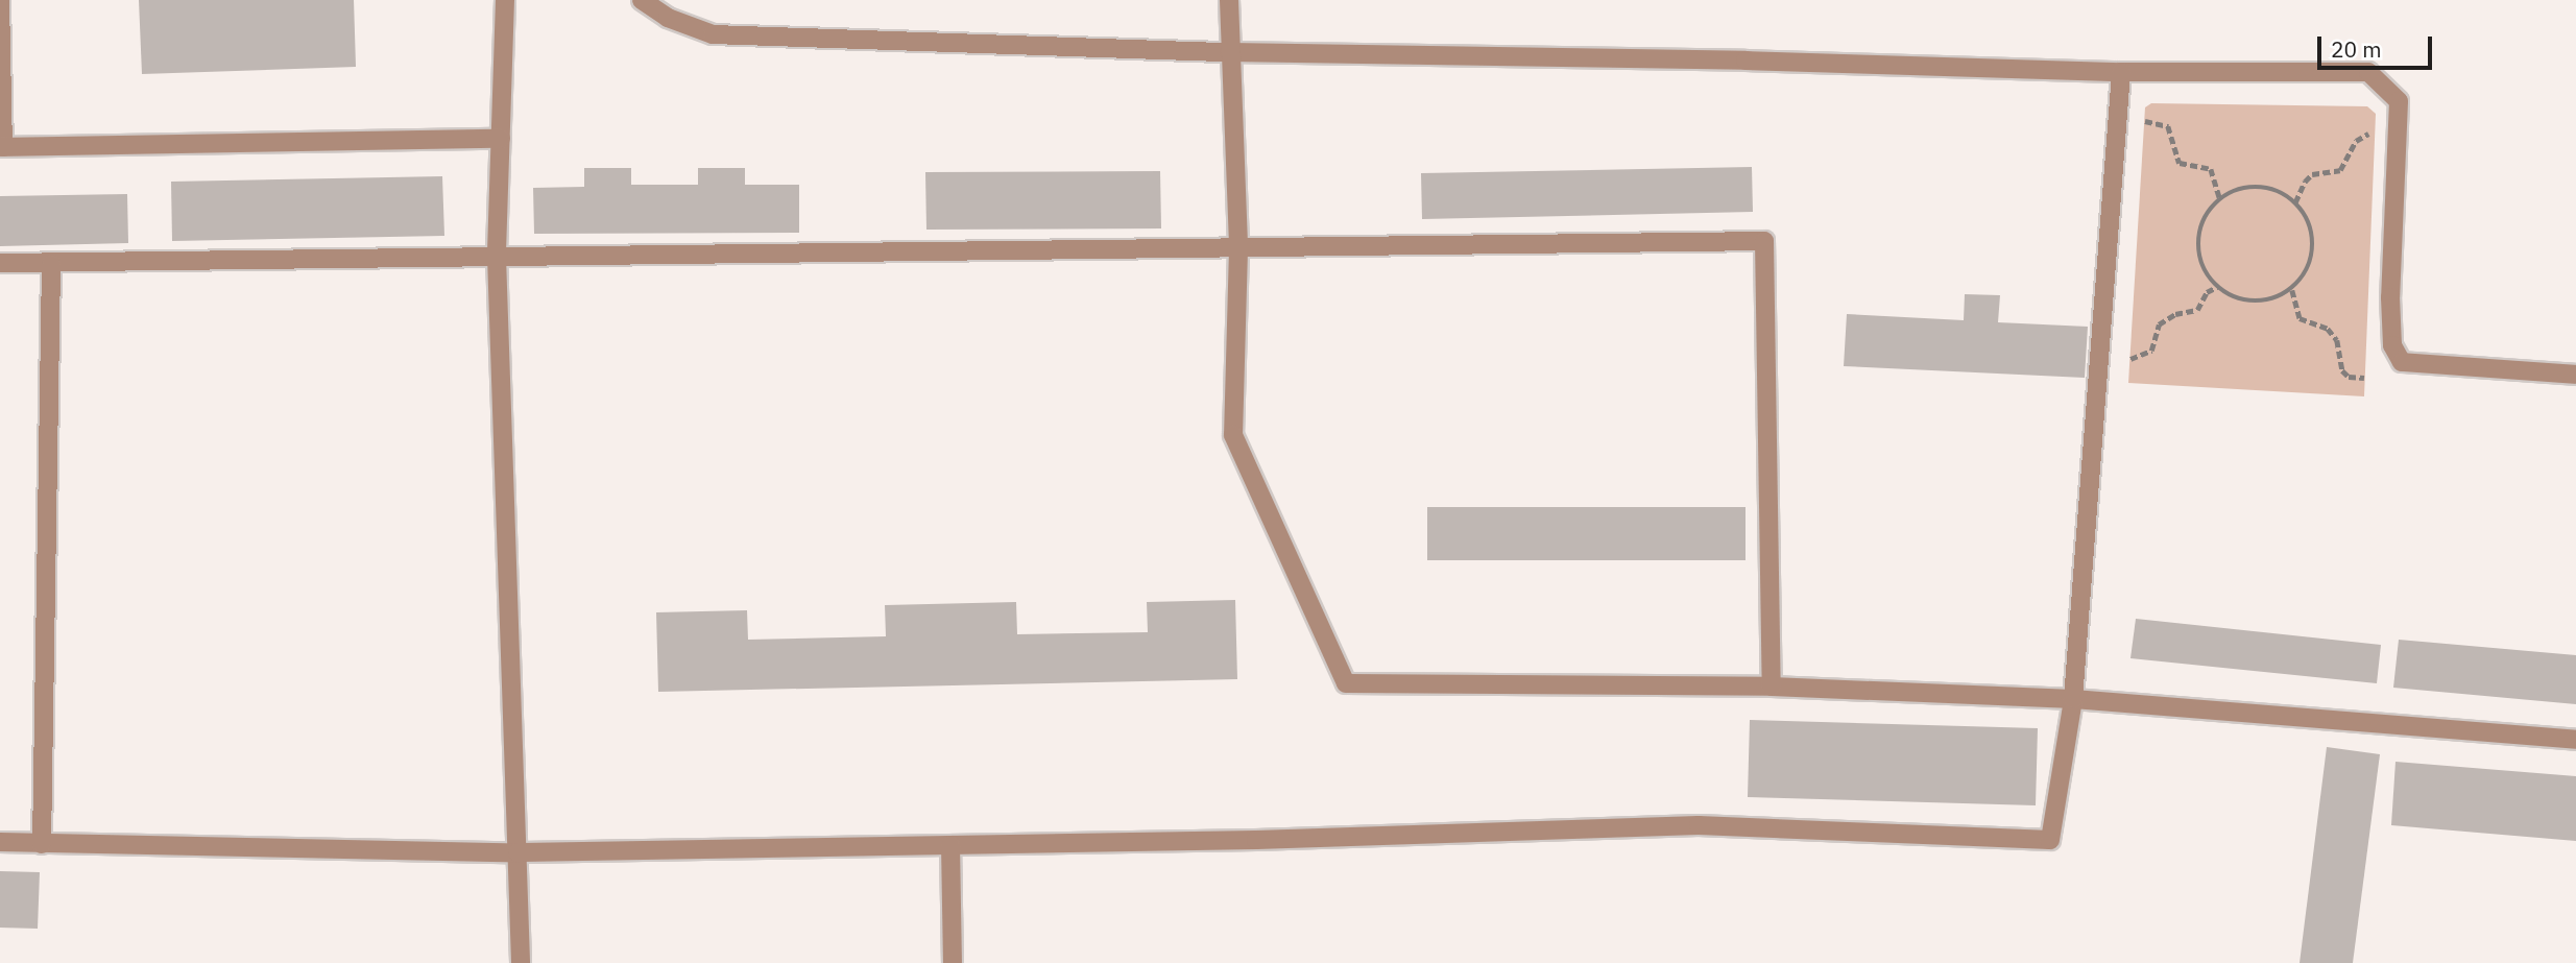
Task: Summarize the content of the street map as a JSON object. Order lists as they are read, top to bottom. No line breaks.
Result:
{"scale_bar":"20 m"}
